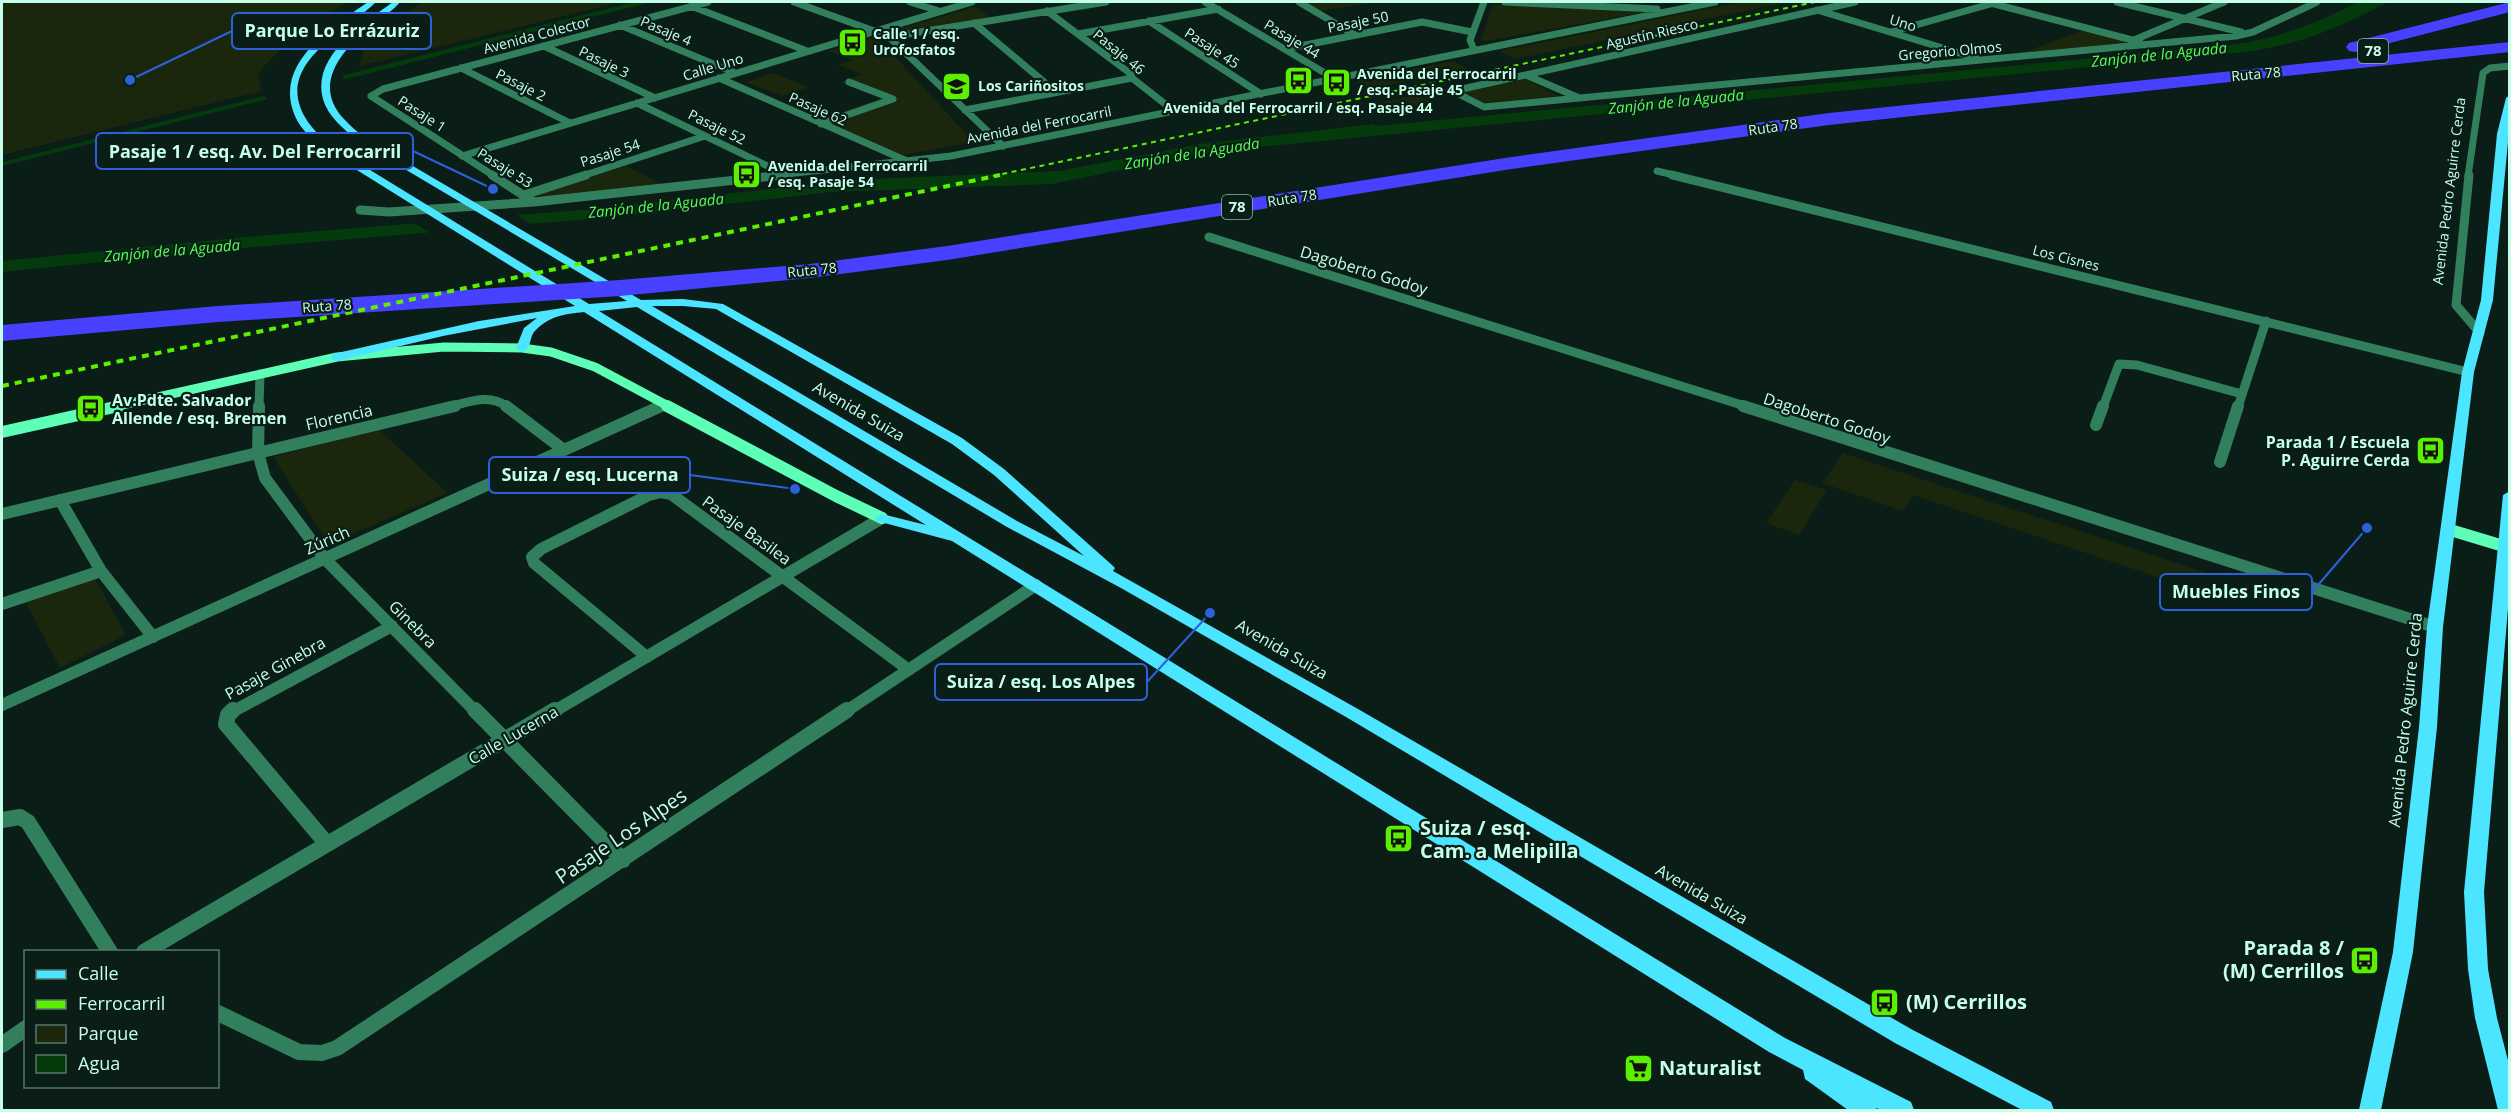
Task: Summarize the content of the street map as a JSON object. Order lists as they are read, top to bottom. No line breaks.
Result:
{"streets":{"highway":["78","Ruta 78"],"main road":["Avenida Pedro Aguirre Cerda","Avenida Suiza"],"street":["Pasaje 50","Uno","Pasaje 4","Agustín Riesco","Avenida Colector","Pasaje 44","Pasaje 45","Gregorio Olmos","Pasaje 46","Pasaje 3","Calle Uno","Pasaje 2","Pasaje 62","Pasaje 1","Avenida del Ferrocarril","Pasaje 52","Pasaje 54","Pasaje 53","Los Cisnes","Dagoberto Godoy","Florencia","Pasaje Basilea","Zúrich","Ginebra","Pasaje Ginebra","Calle Lucerna","Pasaje Los Alpes"]},"crossings":[["Pasaje 50","Pasaje 44"],["Uno","Agustín Riesco"],["Uno","Gregorio Olmos"],["Pasaje 4","Avenida Colector"],["Pasaje 4","Calle Uno"],["Agustín Riesco","Gregorio Olmos"],["Avenida Colector","Pasaje 3"],["Avenida Colector","Pasaje 2"],["Avenida Colector","Pasaje 1"],["Pasaje 44","Avenida del Ferrocarril"],["Pasaje 45","Avenida del Ferrocarril"],["Pasaje 46","Avenida del Ferrocarril"],["Pasaje 3","Calle Uno"],["Calle Uno","Pasaje 2"],["Calle Uno","Pasaje 62"],["Calle Uno","Pasaje 1"],["Calle Uno","Pasaje 52"],["Calle Uno","Pasaje 53"],["Pasaje 62","Avenida del Ferrocarril"],["Pasaje 1","Pasaje 53"],["Avenida del Ferrocarril","Pasaje 52"],["Avenida del Ferrocarril","Pasaje 53"],["Pasaje 52","Pasaje 54"],["Pasaje 54","Pasaje 53"],["Avenida Pedro Aguirre Cerda","Los Cisnes"],["Avenida Pedro Aguirre Cerda","Dagoberto Godoy"],["Florencia","Zúrich"],["Florencia","Ginebra"],["Pasaje Basilea","Calle Lucerna"],["Pasaje Basilea","Pasaje Los Alpes"],["Zúrich","Ginebra"],["Ginebra","Pasaje Ginebra"],["Ginebra","Calle Lucerna"],["Ginebra","Pasaje Los Alpes"],["Pasaje Ginebra","Calle Lucerna"]],"water":["Zanjón de la Aguada"],"places":{"bus stop":["Calle 1 / esq. Urofosfatos","Avenida del Ferrocarril / esq. Pasaje 44","Avenida del Ferrocarril / esq. Pasaje 45","Avenida del Ferrocarril / esq. Pasaje 54","Av.Pdte. Salvador Allende / esq. Bremen","Parada 1 / Escuela P. Aguirre Cerda","Suiza / esq. Cam. a Melipilla","Parada 8 / (M) Cerrillos","(M) Cerrillos"],"other":["Parque Lo Errázuriz","Pasaje 1 / esq. Av. Del Ferrocarril","Suiza / esq. Lucerna","Muebles Finos","Suiza / esq. Los Alpes"],"school or university":["Los Cariñositos"],"supermarket":["Naturalist"]},"legend":["Calle","Ferrocarril","Parque","Agua"]}
